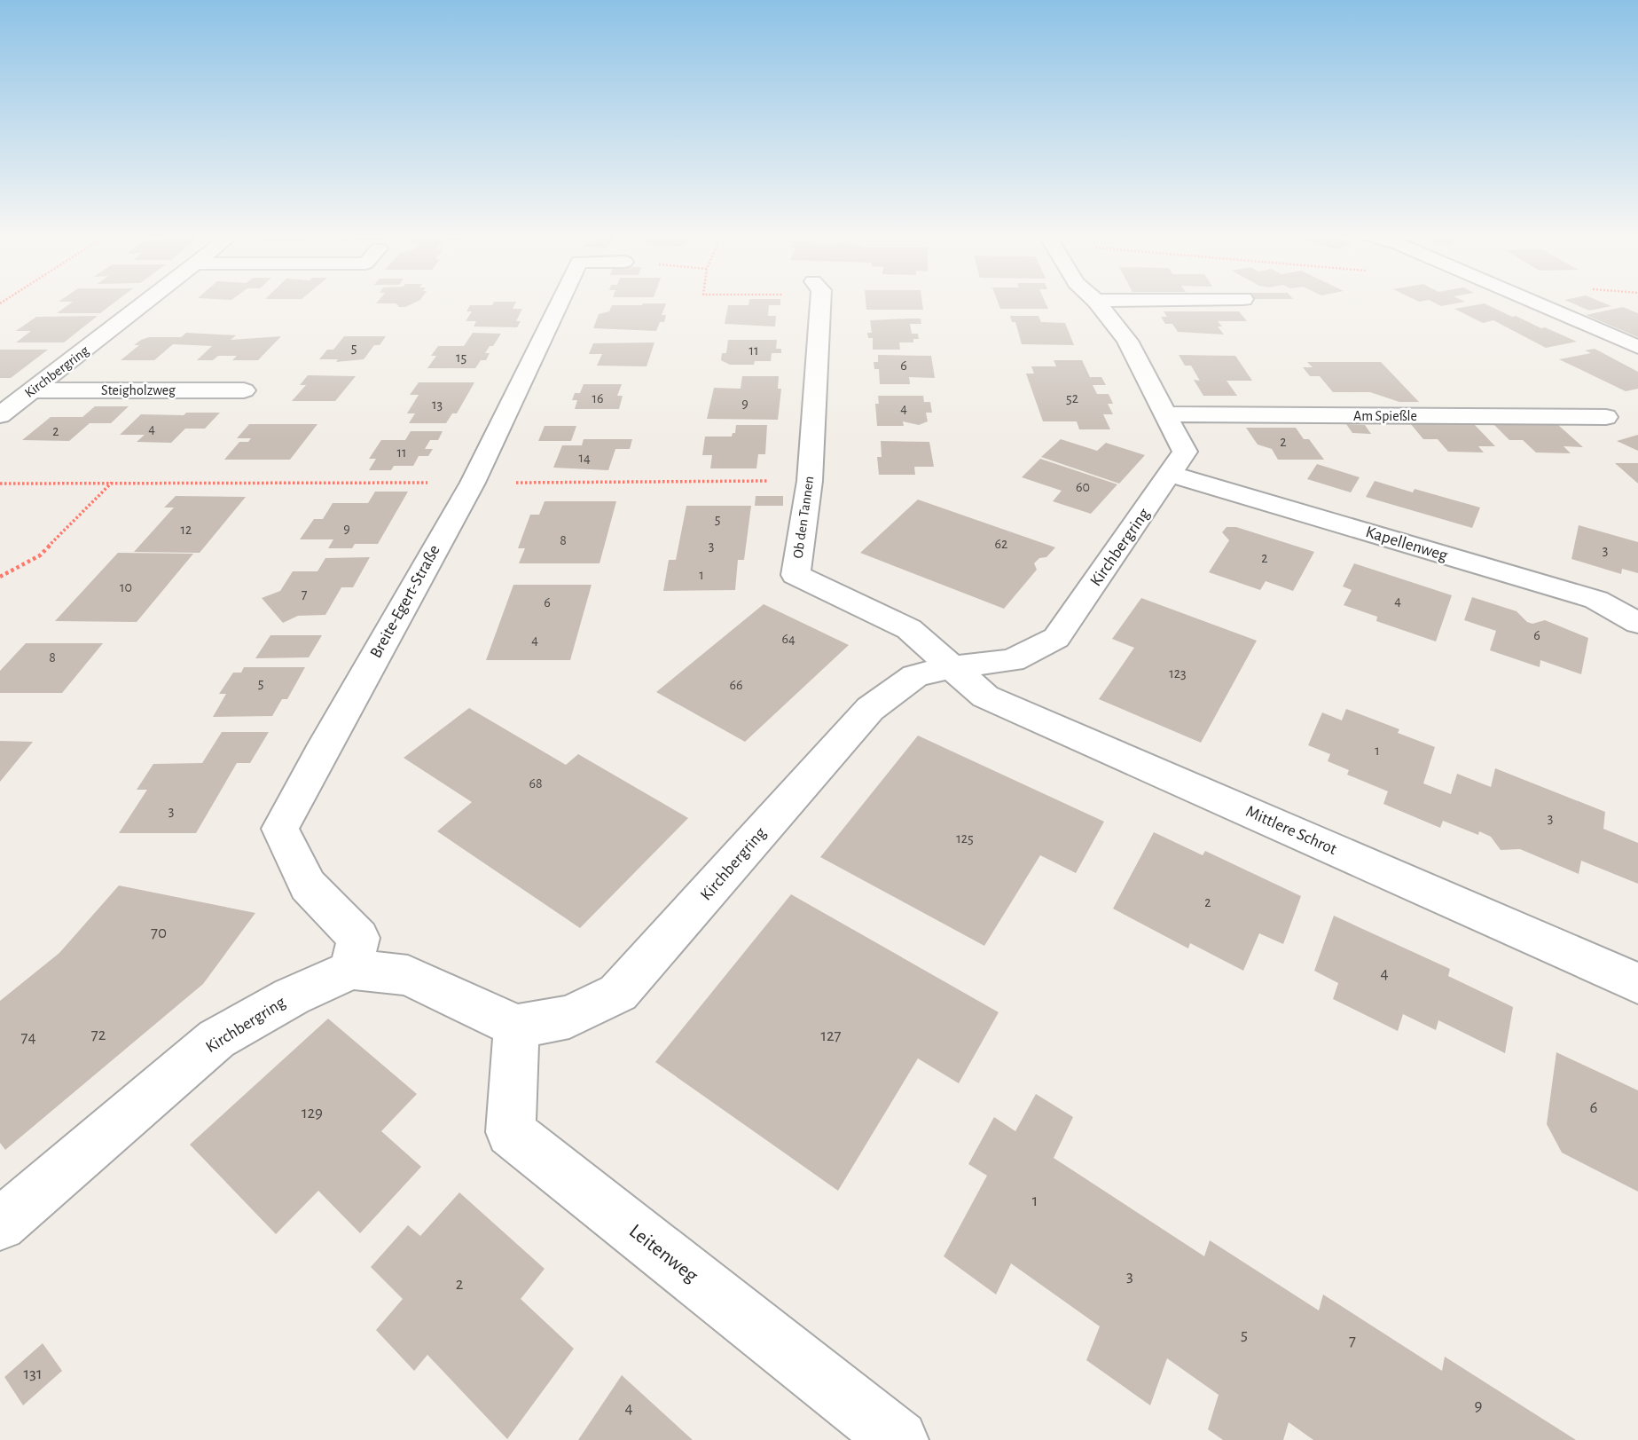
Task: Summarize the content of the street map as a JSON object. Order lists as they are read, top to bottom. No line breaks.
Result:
{"streets":{"street":["Kirchbergring","Steigholzweg","Am Spießle","Ob den Tannen","Kapellenweg","Breite-Egert-Straße","Mittlere Schrot","Leitenweg"]},"crossings":[["Kirchbergring","Steigholzweg"],["Kirchbergring","Am Spießle"],["Kirchbergring","Ob den Tannen"],["Kirchbergring","Kapellenweg"],["Kirchbergring","Breite-Egert-Straße"],["Kirchbergring","Mittlere Schrot"],["Kirchbergring","Leitenweg"],["Ob den Tannen","Mittlere Schrot"]],"house_numbers":["5","11","15","6","16","52","9","13","4","4","2","2","11","14","60","5","9","12","8","62","3","3","2","1","10","7","4","6","6","64","4","8","123","5","66","1","68","3","3","125","2","70","4","72","127","74","6","129","1","3","2","5","7","131","9","4"]}
